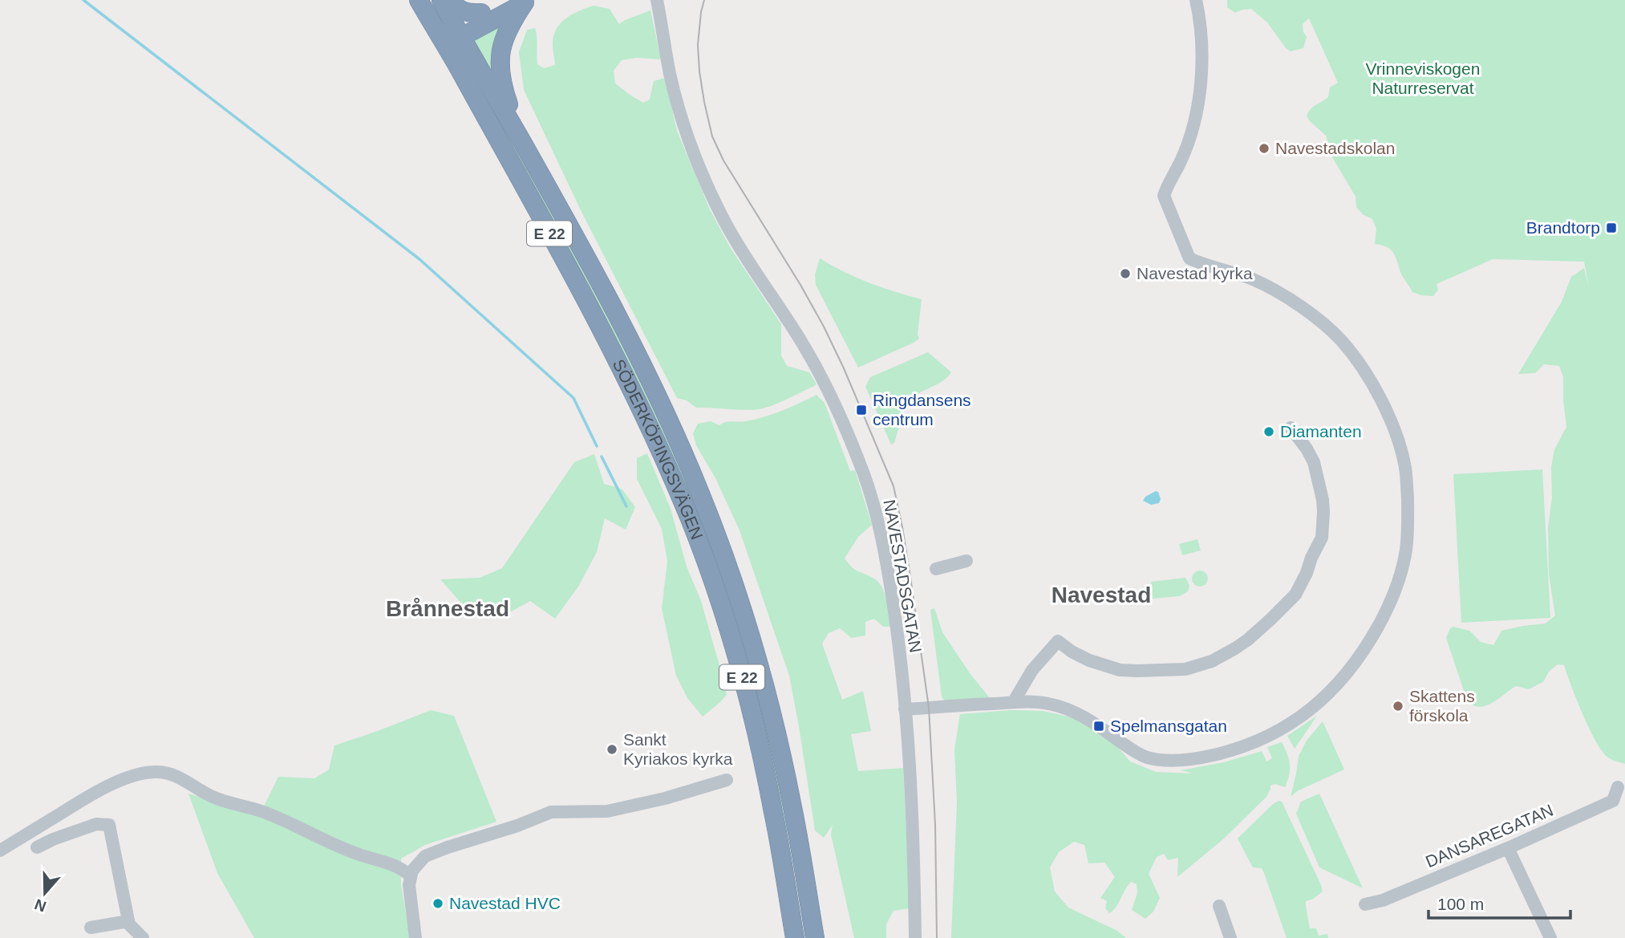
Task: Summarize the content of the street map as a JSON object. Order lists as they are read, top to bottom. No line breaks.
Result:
{"streets":{"highway":["E 22","SÖDERKÖPINGSVÄGEN"],"street":["NAVESTADSGATAN","DANSAREGATAN"]},"districts":["Navestad","Brånnestad"],"parks":["Vrinneviskogen Naturreservat"],"places":{"other":["Navestadskolan","Navestad kyrka","Diamanten","Skattens förskola","Sankt Kyriakos kyrka","Navestad HVC"],"transit":["Brandtorp","Ringdansens centrum","Spelmansgatan"]},"scale_bar":"100 m","north":"bottom"}
